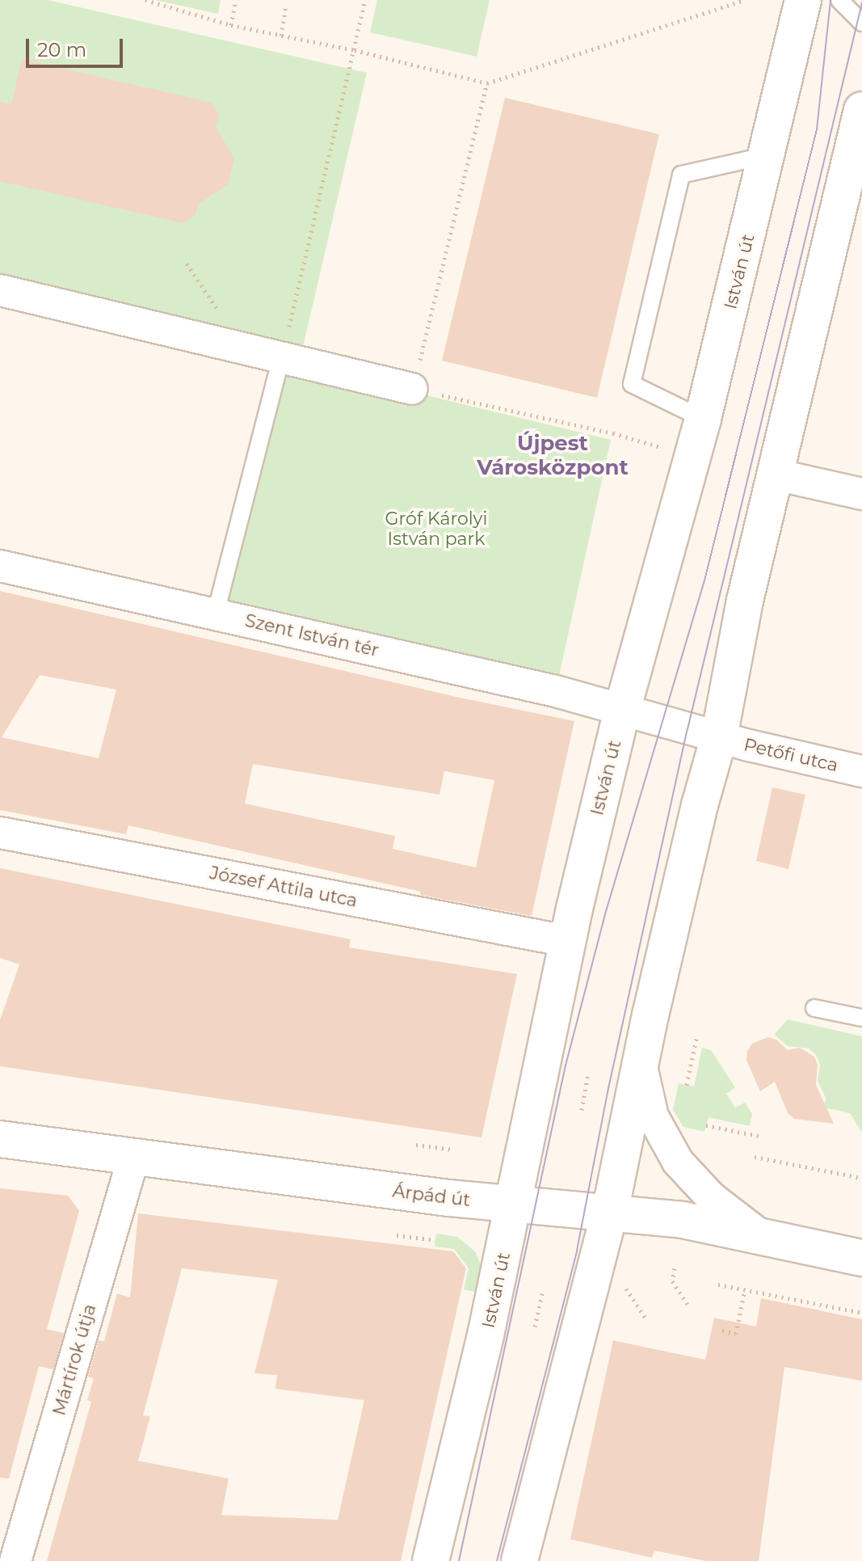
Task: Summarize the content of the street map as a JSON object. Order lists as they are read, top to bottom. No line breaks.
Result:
{"streets":{"street":["István út","Szent István tér","Petőfi utca","József Attila utca","Árpád út","Mártírok útja"]},"crossings":[["István út","Szent István tér"],["István út","József Attila utca"],["István út","Árpád út"],["Szent István tér","Petőfi utca"],["Árpád út","Mártírok útja"]],"districts":["Újpest Városközpont"],"parks":["Gróf Károlyi István park"],"scale_bar":"20 m"}
